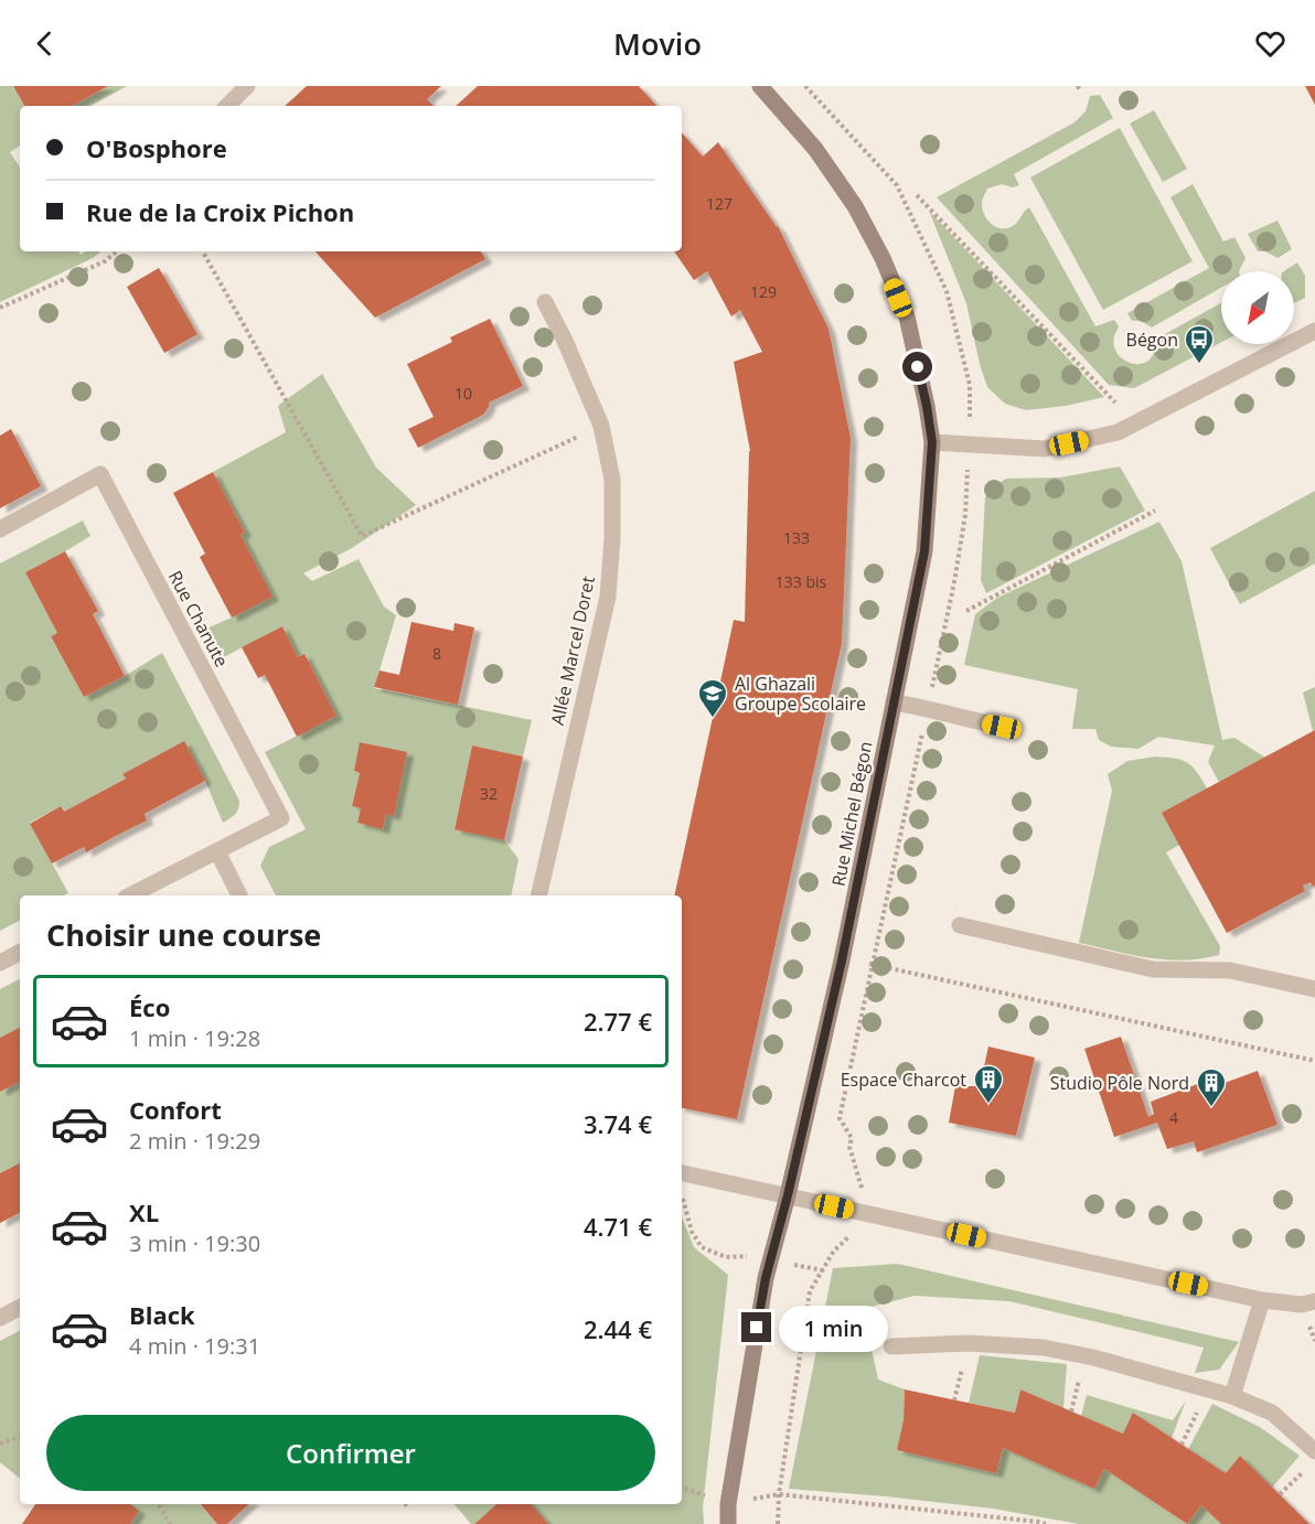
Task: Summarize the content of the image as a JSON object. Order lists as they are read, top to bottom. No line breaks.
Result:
{"streets":{"street":["Rue Chanute","Allée Marcel Doret","Rue Michel Bégon"]},"places":{"bus stop":["Bégon"],"school or university":["Al Ghazali Groupe Scolaire"],"building":["Espace Charcot","Studio Pôle Nord"]},"house_numbers":["127","129","10","133","133 bis","8","32","4"],"north":"bottom left","page":{"header":"Movio","banner":["O'Bosphore","Rue de la Croix Pichon"],"heading":"Choisir une course","list":[{"name":"Éco","note":"1 min · 19:28","value":"2.77 €"},{"name":"Confort","note":"2 min · 19:29","value":"3.74 €"},{"name":"XL","note":"3 min · 19:30","value":"4.71 €"},{"name":"Black","note":"4 min · 19:31","value":"2.44 €"}],"bubble":"1 min","buttons":"Confirmer"}}
